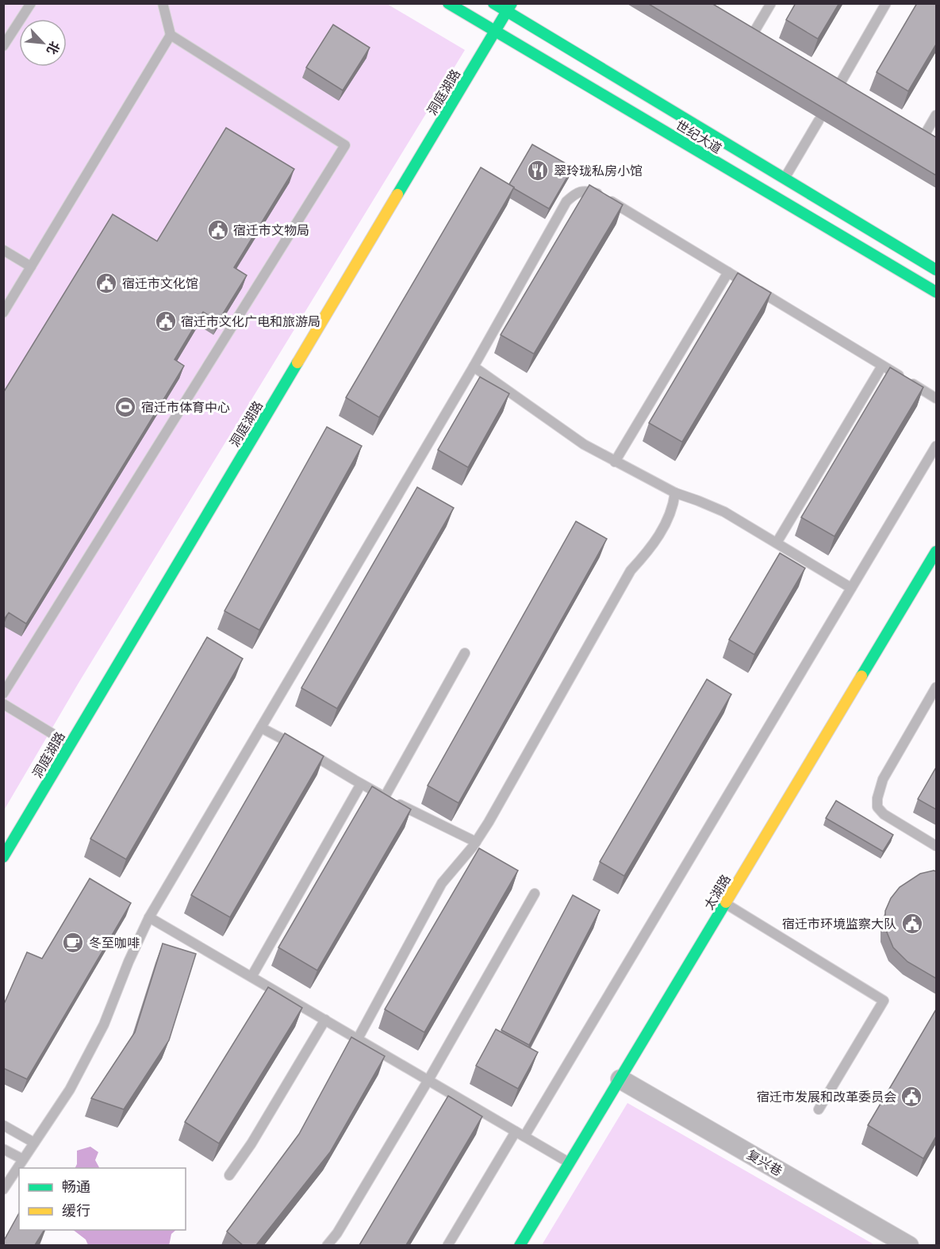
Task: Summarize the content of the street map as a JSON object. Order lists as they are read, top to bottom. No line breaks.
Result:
{"streets":{"street":["洞庭湖路","世纪大道","太湖路","复兴巷"]},"crossings":[["洞庭湖路","世纪大道"],["太湖路","复兴巷"]],"places":{"restaurant":["翠玲珑私房小馆"],"public building":["宿迁市文物局","宿迁市文化馆","宿迁市文化广电和旅游局","宿迁市环境监察大队","宿迁市发展和改革委员会"],"sports":["宿迁市体育中心"],"cafe":["冬至咖啡"]},"legend":["畅通","缓行"],"north":"bottom right"}
